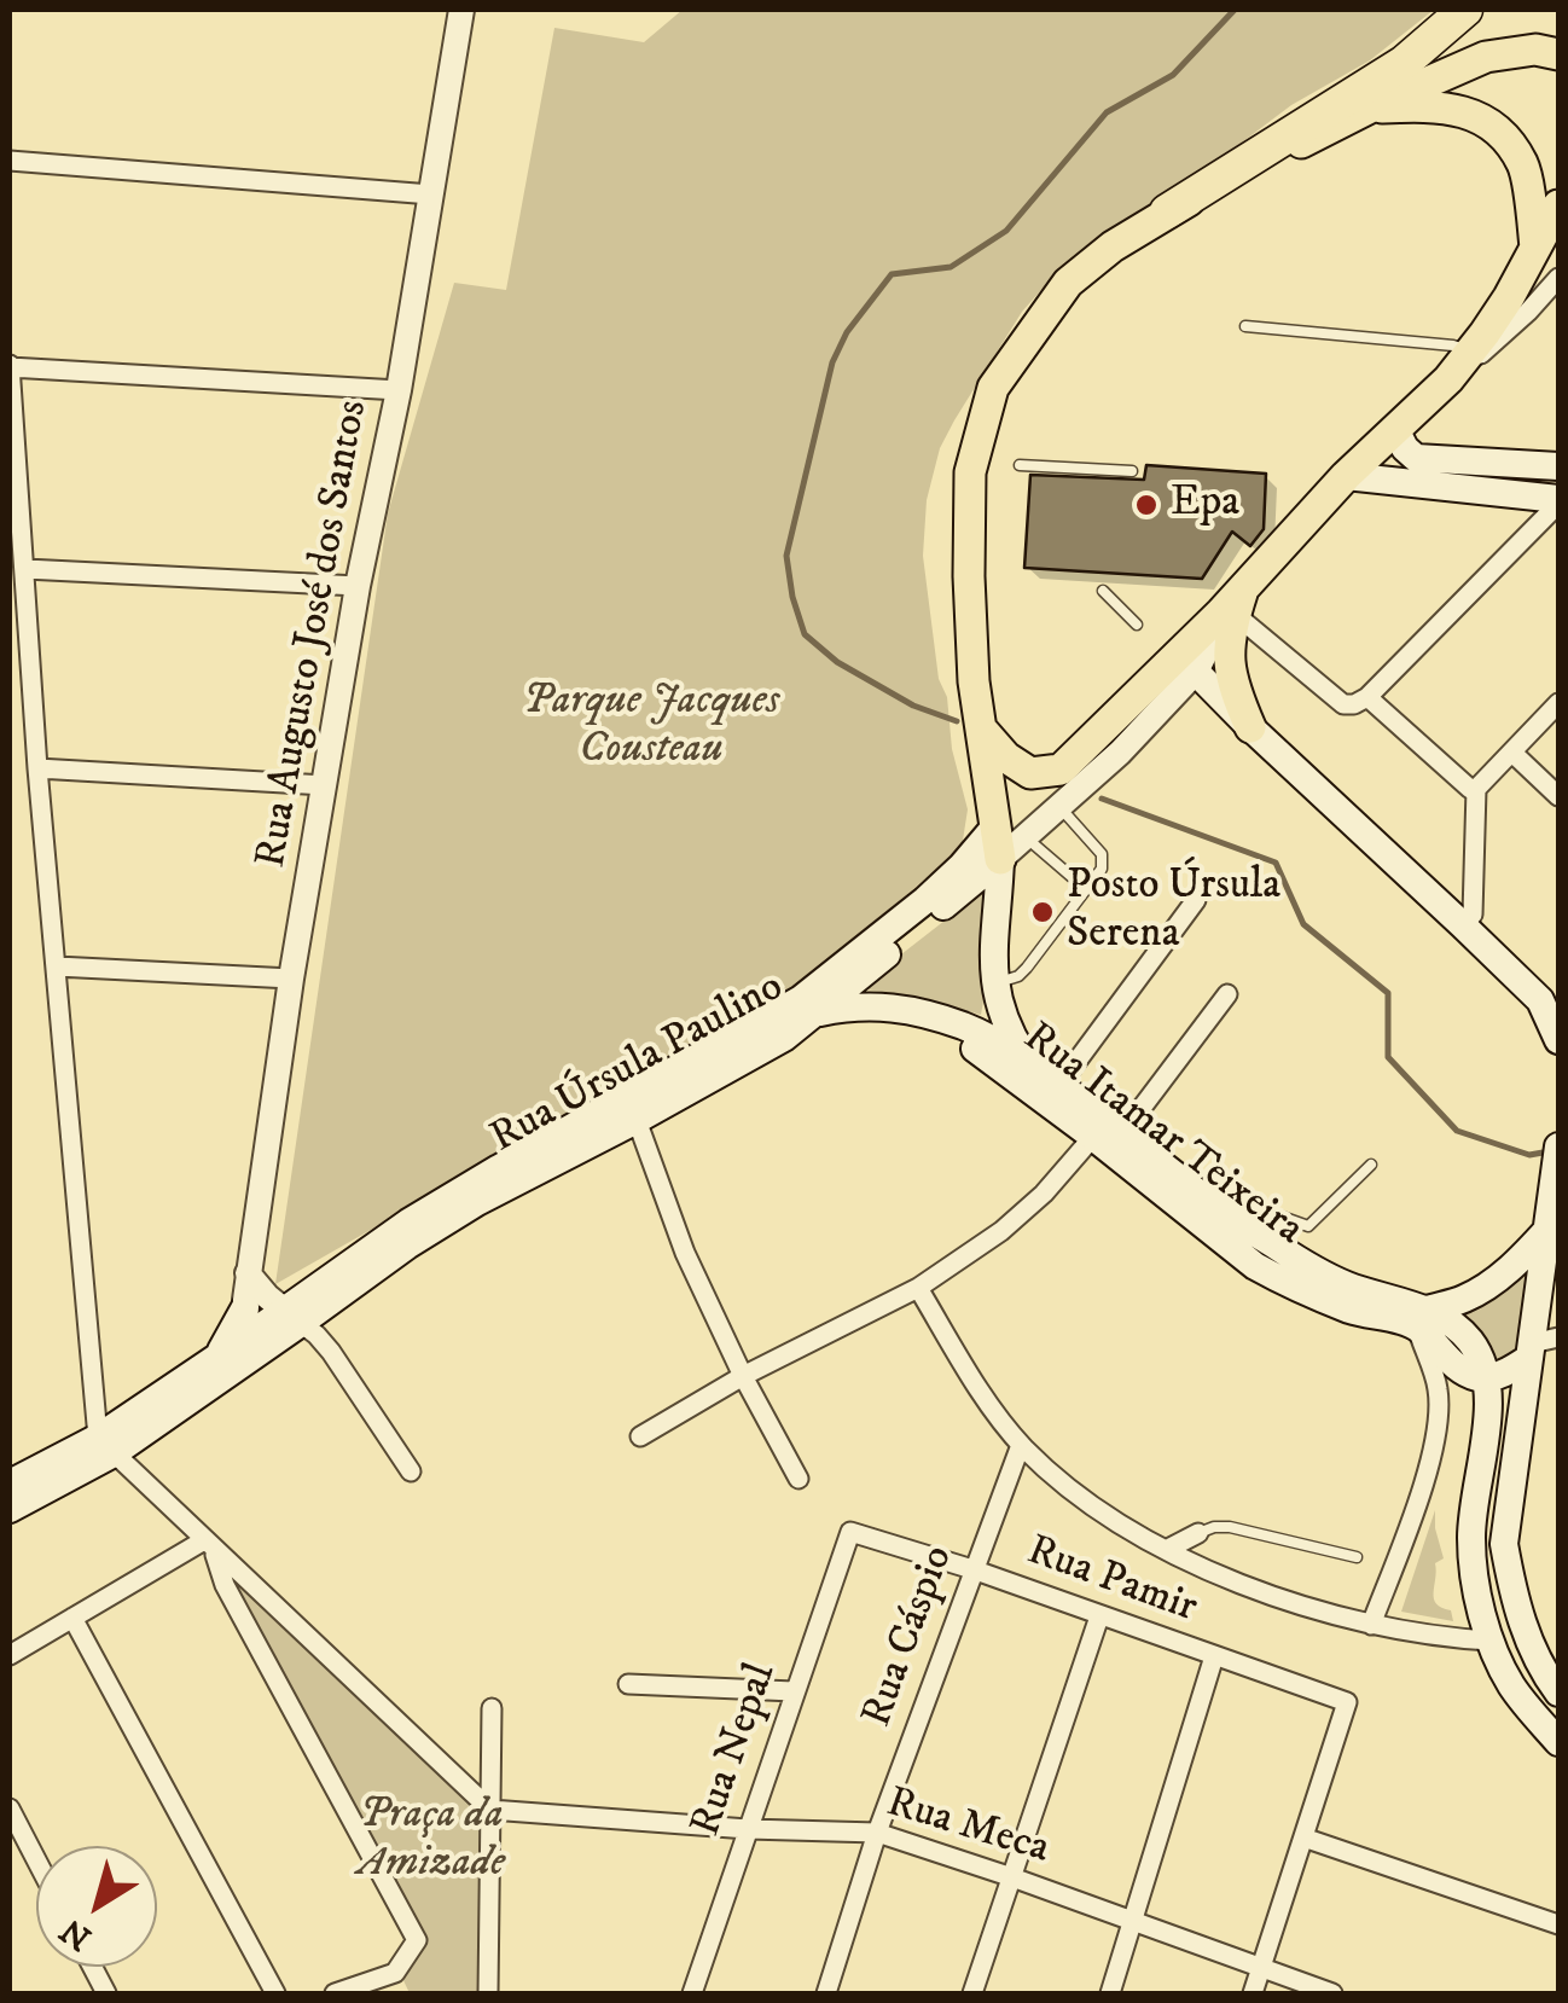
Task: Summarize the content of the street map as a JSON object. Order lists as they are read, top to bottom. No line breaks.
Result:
{"streets":{"main road":["Rua Úrsula Paulino","Rua Itamar Teixeira"],"street":["Rua Augusto José dos Santos","Rua Pamir","Rua Cáspio","Rua Nepal","Rua Meca"]},"crossings":[["Rua Augusto José dos Santos","Rua Úrsula Paulino"],["Rua Úrsula Paulino","Rua Itamar Teixeira"],["Rua Pamir","Rua Cáspio"],["Rua Pamir","Rua Nepal"],["Rua Cáspio","Rua Meca"],["Rua Nepal","Rua Meca"]],"parks":["Parque Jacques Cousteau","Praça da Amizade"],"places":["Epa","Posto Úrsula Serena"],"north":"bottom left"}
